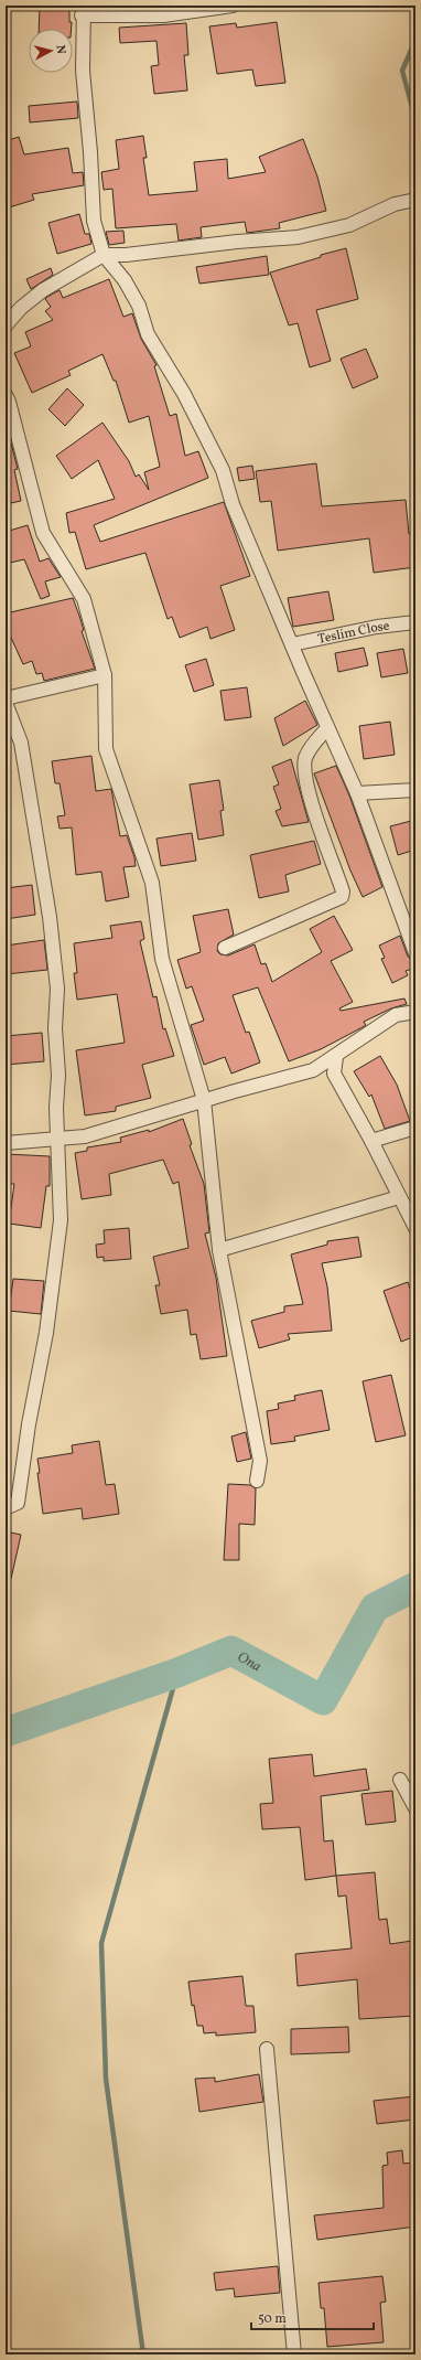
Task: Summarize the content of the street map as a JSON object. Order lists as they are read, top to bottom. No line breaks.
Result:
{"streets":{"street":["Teslim Close"]},"water":["Ona"],"scale_bar":"50 m","north":"right"}
